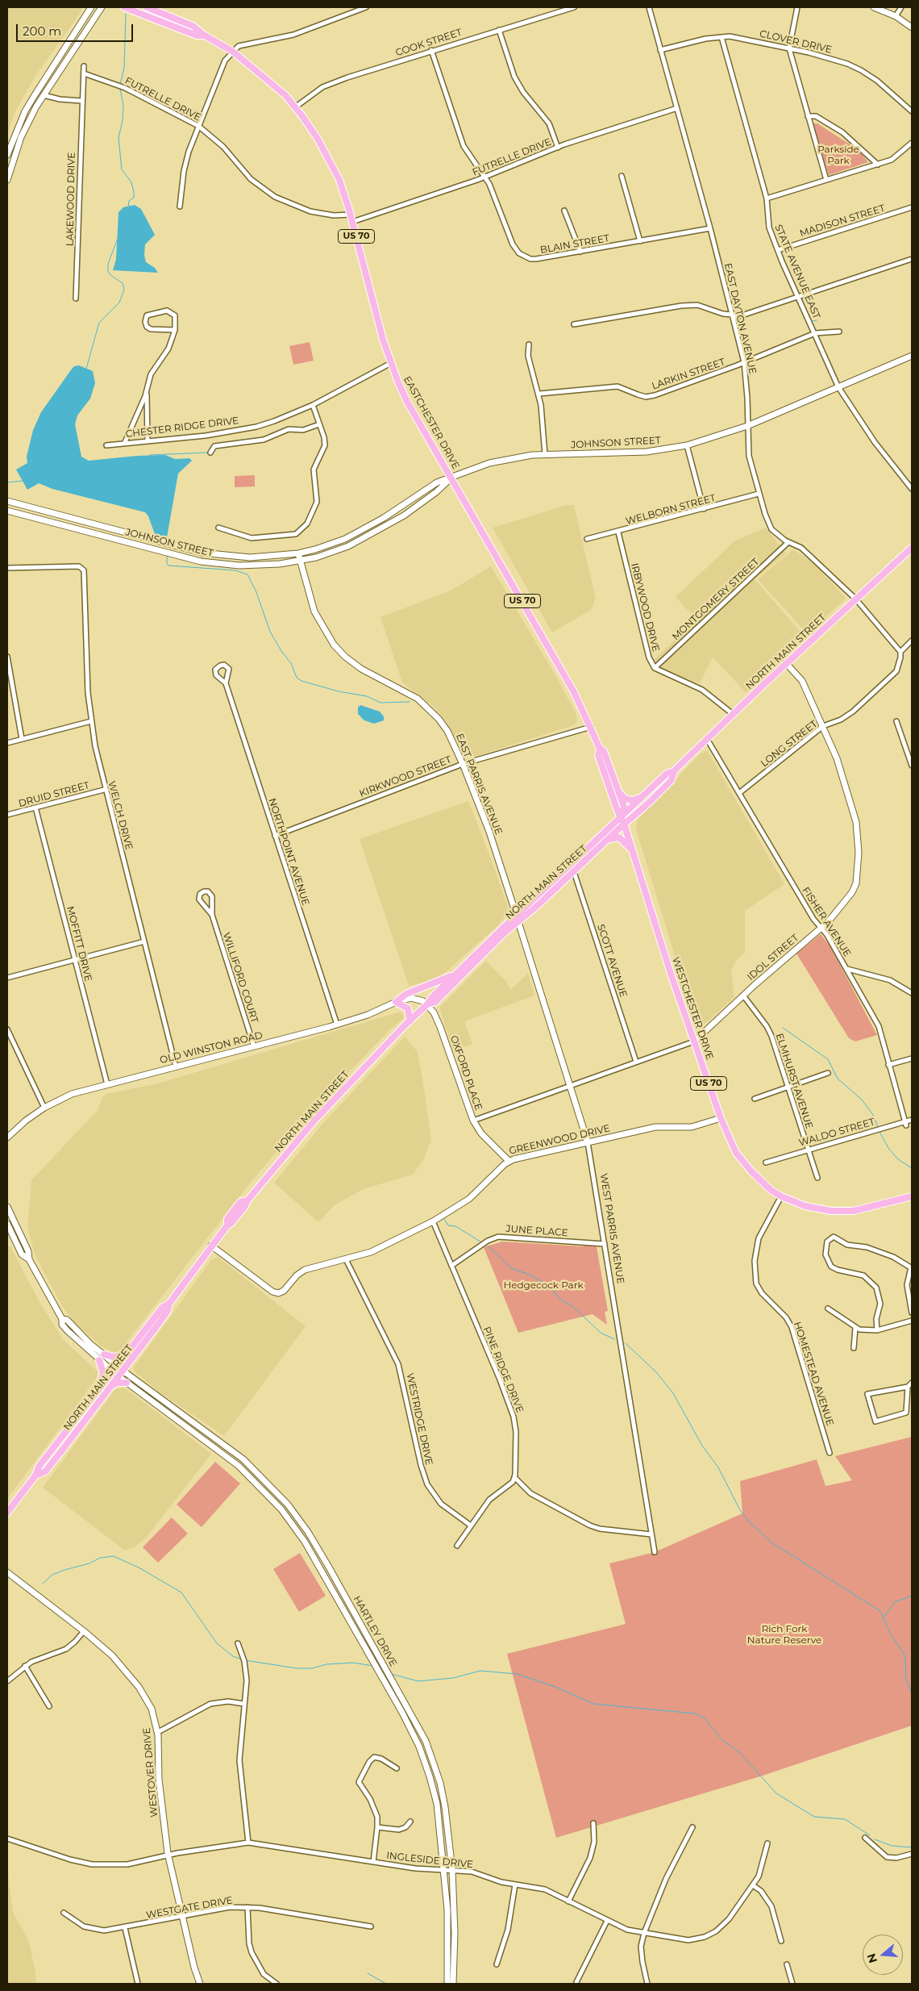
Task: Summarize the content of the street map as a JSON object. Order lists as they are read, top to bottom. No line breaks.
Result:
{"streets":{"main road":["US 70","EASTCHESTER DRIVE","NORTH MAIN STREET","WESTCHESTER DRIVE"],"street":["CLOVER DRIVE","COOK STREET","FUTRELLE DRIVE","LAKEWOOD DRIVE","MADISON STREET","BLAIN STREET","STATE AVENUE EAST","EAST DAYTON AVENUE","LARKIN STREET","CHESTER RIDGE DRIVE","JOHNSON STREET","WELBORN STREET","MONTGOMERY STREET","IRBYWOOD DRIVE","LONG STREET","KIRKWOOD STREET","EAST PARRIS AVENUE","DRUID STREET","WELCH DRIVE","NORTHPOINT AVENUE","FISHER AVENUE","MOFFITT DRIVE","IDOL STREET","SCOTT AVENUE","WILLIFORD COURT","OLD WINSTON ROAD","OXFORD PLACE","ELMHURST AVENUE","WALDO STREET","GREENWOOD DRIVE","WEST PARRIS AVENUE","JUNE PLACE","PINE RIDGE DRIVE","HOMESTEAD AVENUE","WESTRIDGE DRIVE","HARTLEY DRIVE","WESTOVER DRIVE","INGLESIDE DRIVE","WESTGATE DRIVE"]},"crossings":[["CLOVER DRIVE","STATE AVENUE EAST"],["CLOVER DRIVE","EAST DAYTON AVENUE"],["COOK STREET","BLAIN STREET"],["COOK STREET","EASTCHESTER DRIVE"],["FUTRELLE DRIVE","LAKEWOOD DRIVE"],["FUTRELLE DRIVE","BLAIN STREET"],["FUTRELLE DRIVE","EAST DAYTON AVENUE"],["FUTRELLE DRIVE","EASTCHESTER DRIVE"],["MADISON STREET","STATE AVENUE EAST"],["BLAIN STREET","EAST DAYTON AVENUE"],["STATE AVENUE EAST","LARKIN STREET"],["STATE AVENUE EAST","JOHNSON STREET"],["EAST DAYTON AVENUE","LARKIN STREET"],["EAST DAYTON AVENUE","JOHNSON STREET"],["EAST DAYTON AVENUE","WELBORN STREET"],["EAST DAYTON AVENUE","MONTGOMERY STREET"],["EAST DAYTON AVENUE","NORTH MAIN STREET"],["EAST DAYTON AVENUE","LONG STREET"],["EASTCHESTER DRIVE","CHESTER RIDGE DRIVE"],["EASTCHESTER DRIVE","JOHNSON STREET"],["EASTCHESTER DRIVE","NORTH MAIN STREET"],["EASTCHESTER DRIVE","KIRKWOOD STREET"],["EASTCHESTER DRIVE","WESTCHESTER DRIVE"],["JOHNSON STREET","EAST PARRIS AVENUE"],["WELBORN STREET","IRBYWOOD DRIVE"],["MONTGOMERY STREET","IRBYWOOD DRIVE"],["NORTH MAIN STREET","EAST PARRIS AVENUE"],["NORTH MAIN STREET","FISHER AVENUE"],["NORTH MAIN STREET","IDOL STREET"],["NORTH MAIN STREET","SCOTT AVENUE"],["NORTH MAIN STREET","WESTCHESTER DRIVE"],["NORTH MAIN STREET","OLD WINSTON ROAD"],["NORTH MAIN STREET","OXFORD PLACE"],["NORTH MAIN STREET","GREENWOOD DRIVE"],["NORTH MAIN STREET","WEST PARRIS AVENUE"],["NORTH MAIN STREET","HARTLEY DRIVE"],["LONG STREET","FISHER AVENUE"],["LONG STREET","IDOL STREET"],["KIRKWOOD STREET","EAST PARRIS AVENUE"],["KIRKWOOD STREET","NORTHPOINT AVENUE"],["EAST PARRIS AVENUE","WEST PARRIS AVENUE"],["DRUID STREET","WELCH DRIVE"],["DRUID STREET","MOFFITT DRIVE"],["WELCH DRIVE","OLD WINSTON ROAD"],["NORTHPOINT AVENUE","OLD WINSTON ROAD"],["FISHER AVENUE","IDOL STREET"],["FISHER AVENUE","WALDO STREET"],["MOFFITT DRIVE","OLD WINSTON ROAD"],["IDOL STREET","SCOTT AVENUE"],["IDOL STREET","WESTCHESTER DRIVE"],["IDOL STREET","OXFORD PLACE"],["IDOL STREET","ELMHURST AVENUE"],["IDOL STREET","WEST PARRIS AVENUE"],["WILLIFORD COURT","OLD WINSTON ROAD"],["WESTCHESTER DRIVE","GREENWOOD DRIVE"],["WESTCHESTER DRIVE","HOMESTEAD AVENUE"],["OLD WINSTON ROAD","OXFORD PLACE"],["OXFORD PLACE","GREENWOOD DRIVE"],["ELMHURST AVENUE","WALDO STREET"],["GREENWOOD DRIVE","WEST PARRIS AVENUE"],["GREENWOOD DRIVE","PINE RIDGE DRIVE"],["GREENWOOD DRIVE","WESTRIDGE DRIVE"],["WEST PARRIS AVENUE","JUNE PLACE"],["JUNE PLACE","PINE RIDGE DRIVE"],["HARTLEY DRIVE","INGLESIDE DRIVE"],["WESTOVER DRIVE","INGLESIDE DRIVE"],["WESTOVER DRIVE","WESTGATE DRIVE"]],"parks":["Parkside Park","Hedgecock Park","Rich Fork Nature Reserve"],"scale_bar":"200 m","north":"left"}
